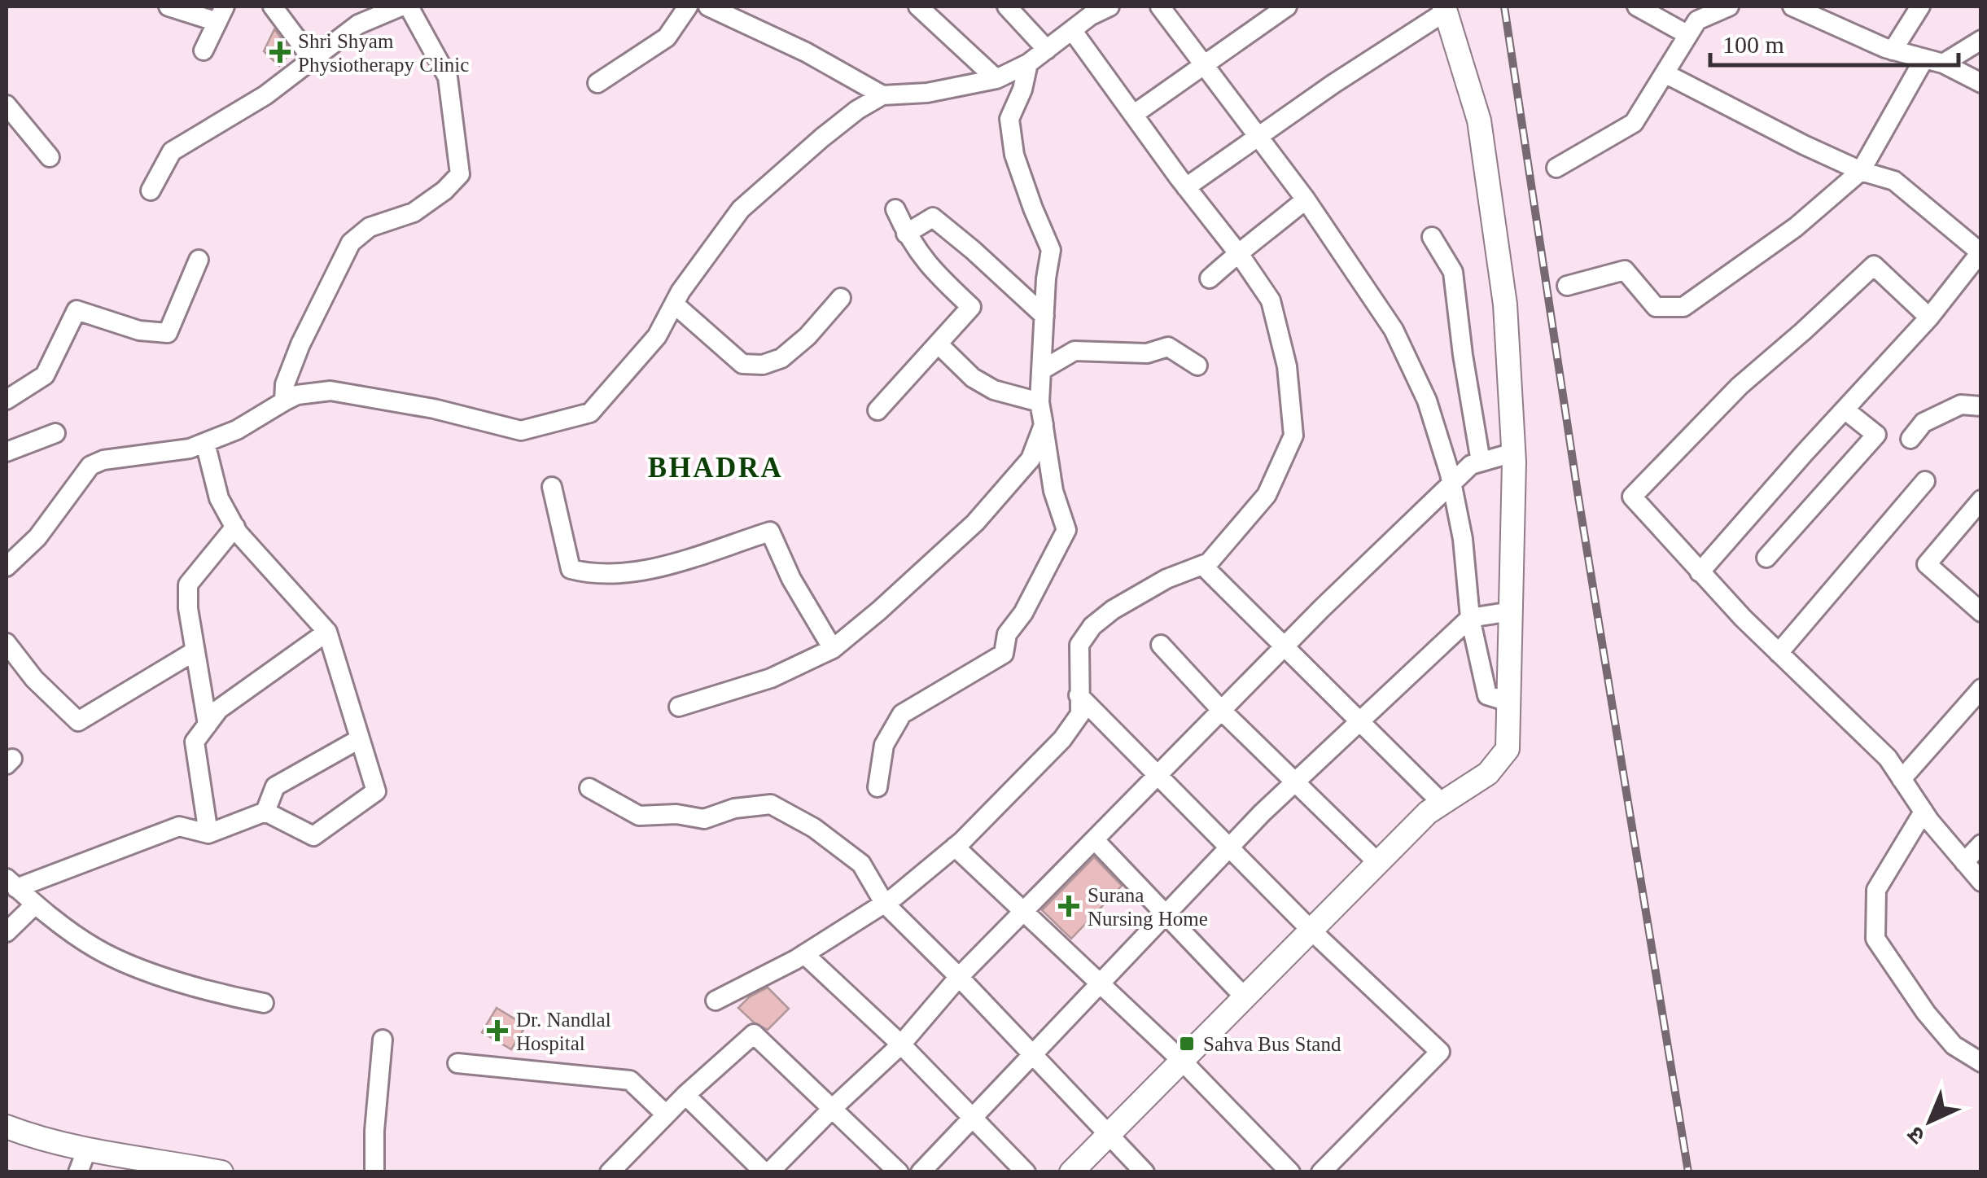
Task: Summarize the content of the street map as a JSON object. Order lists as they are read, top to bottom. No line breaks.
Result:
{"districts":["BHADRA"],"places":{"health":["Shri Shyam Physiotherapy Clinic","Surana Nursing Home","Dr. Nandlal Hospital"],"transit":["Sahva Bus Stand"]},"scale_bar":"100 m","north":"bottom left"}
